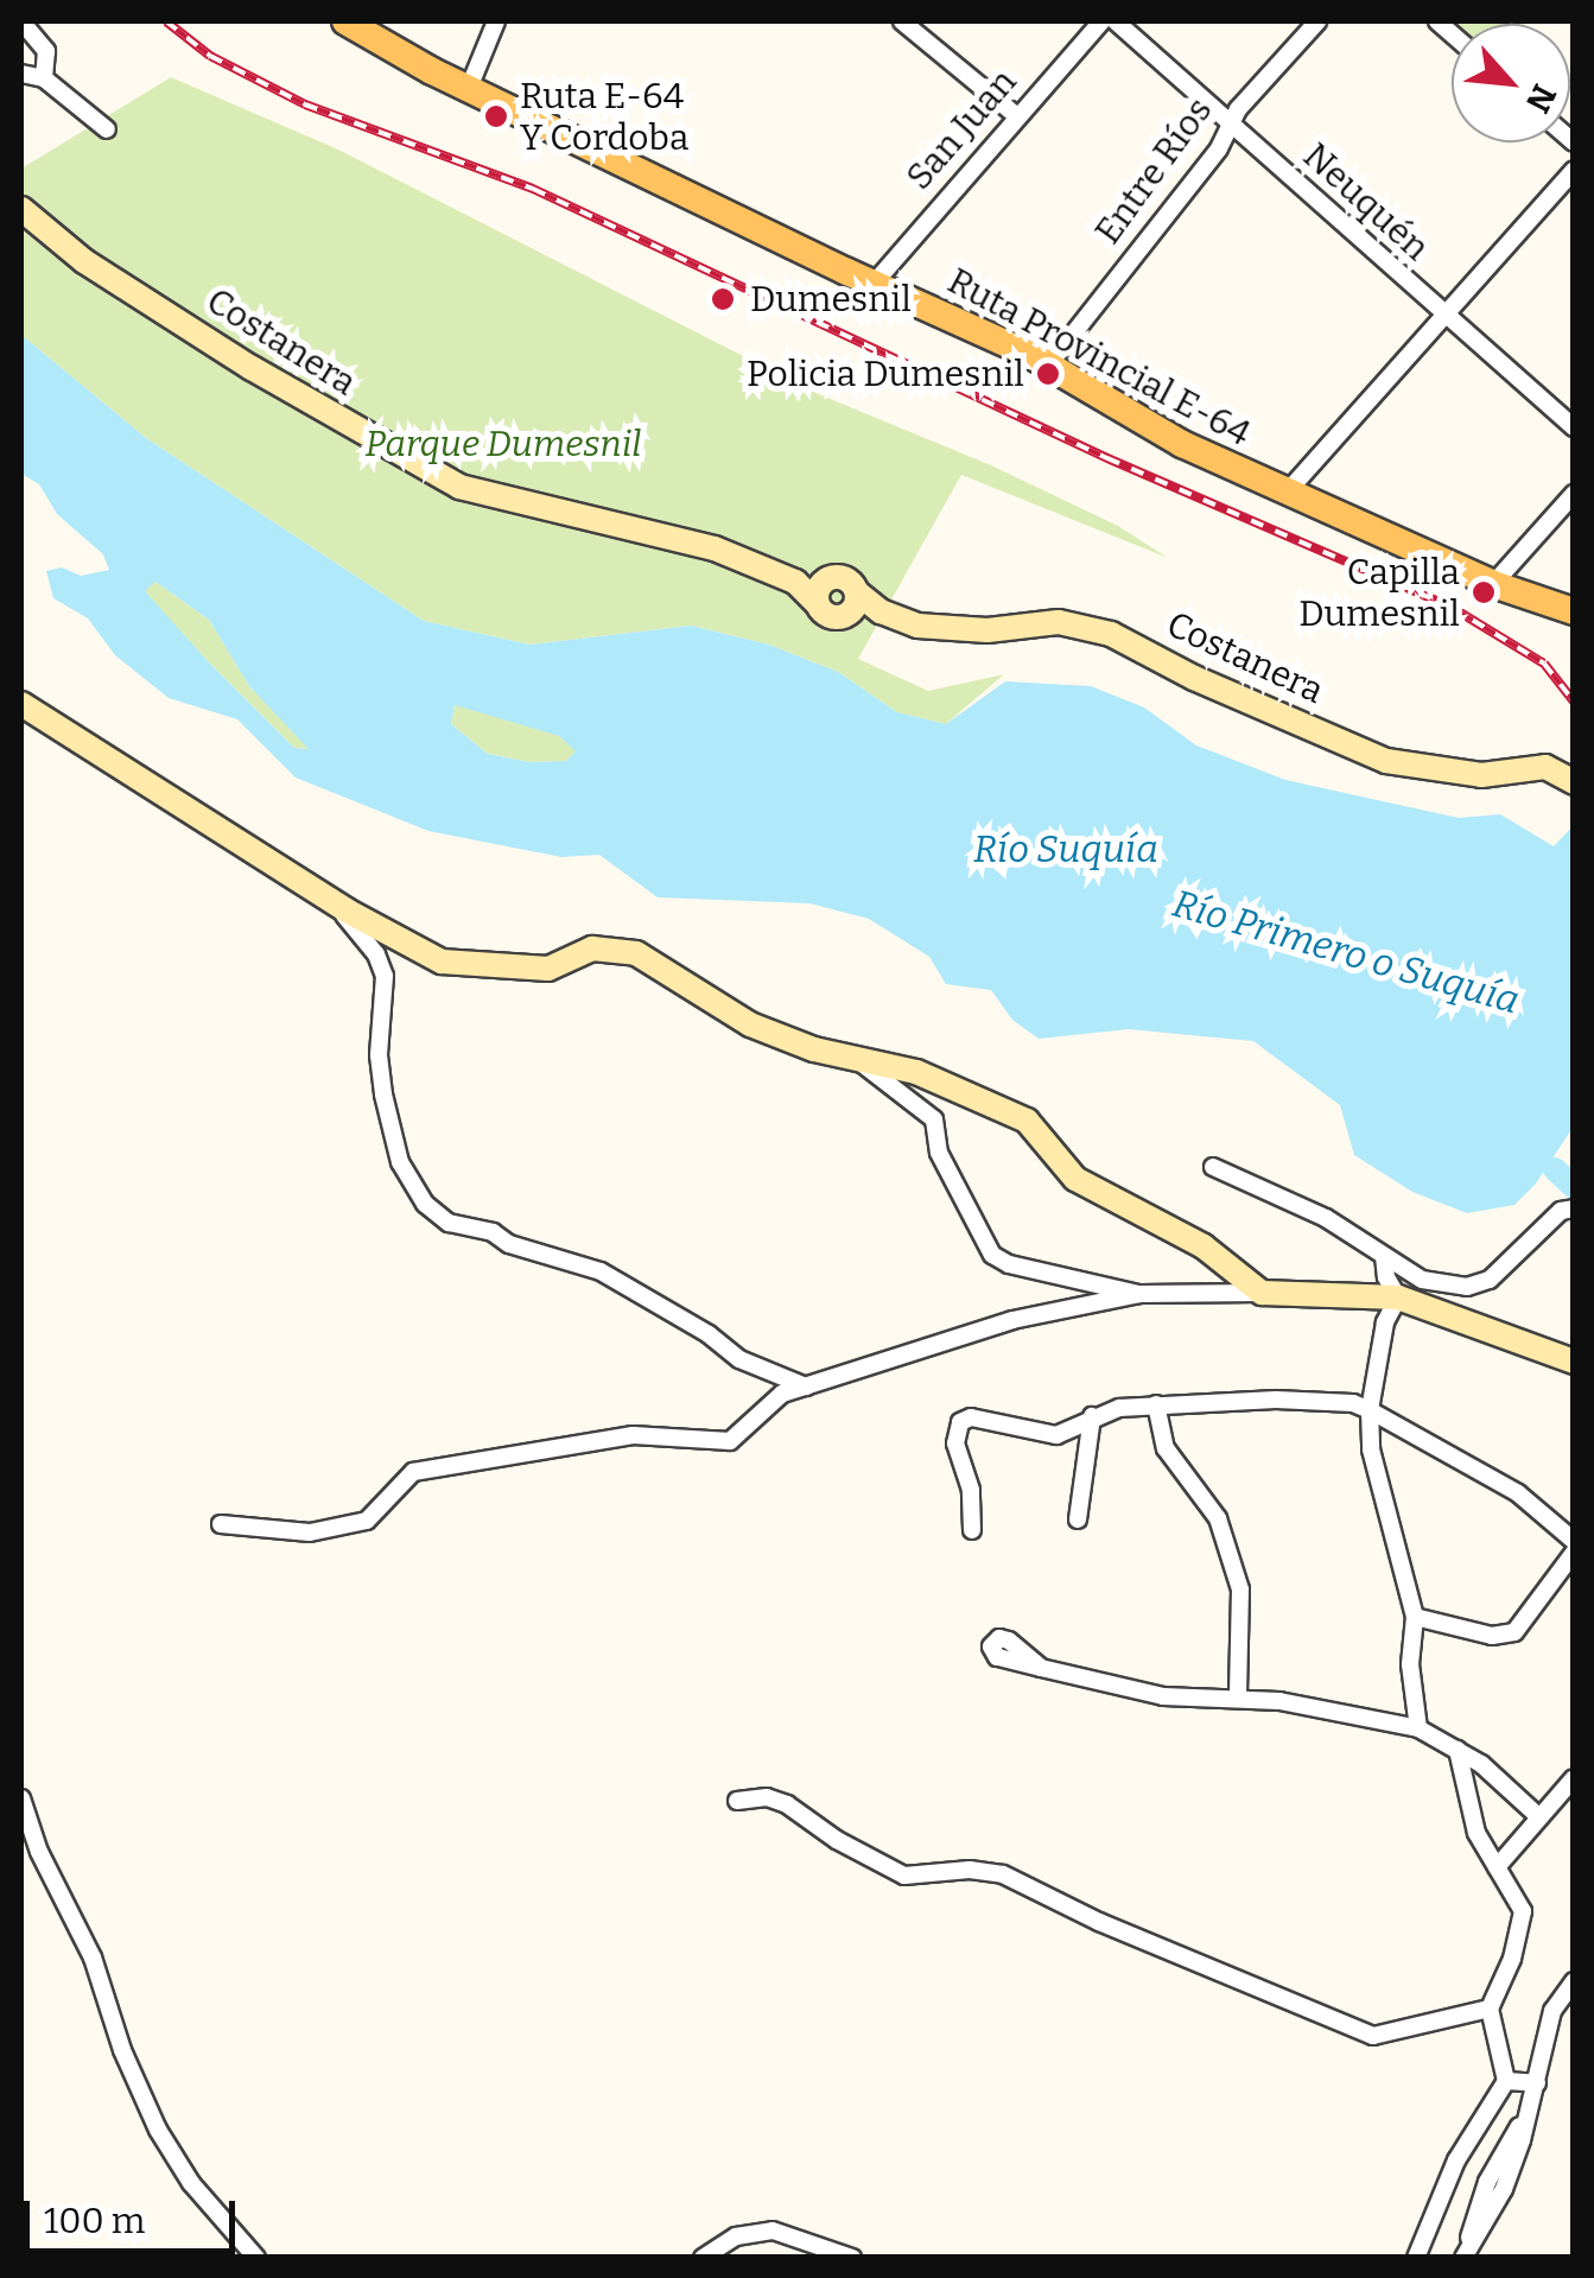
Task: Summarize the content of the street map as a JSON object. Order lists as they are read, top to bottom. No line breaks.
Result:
{"streets":{"main road":["Ruta Provincial E-64"],"street":["San Juan","Entre Ríos","Neuquén","Costanera"]},"crossings":[["San Juan","Ruta Provincial E-64"],["Entre Ríos","Neuquén"],["Entre Ríos","Ruta Provincial E-64"]],"water":["Río Suquía","Río Primero o Suquía"],"parks":["Parque Dumesnil"],"places":["Ruta E-64 Y Cordoba","Dumesnil","Policia Dumesnil","Capilla Dumesnil"],"scale_bar":"100 m","north":"bottom right"}
